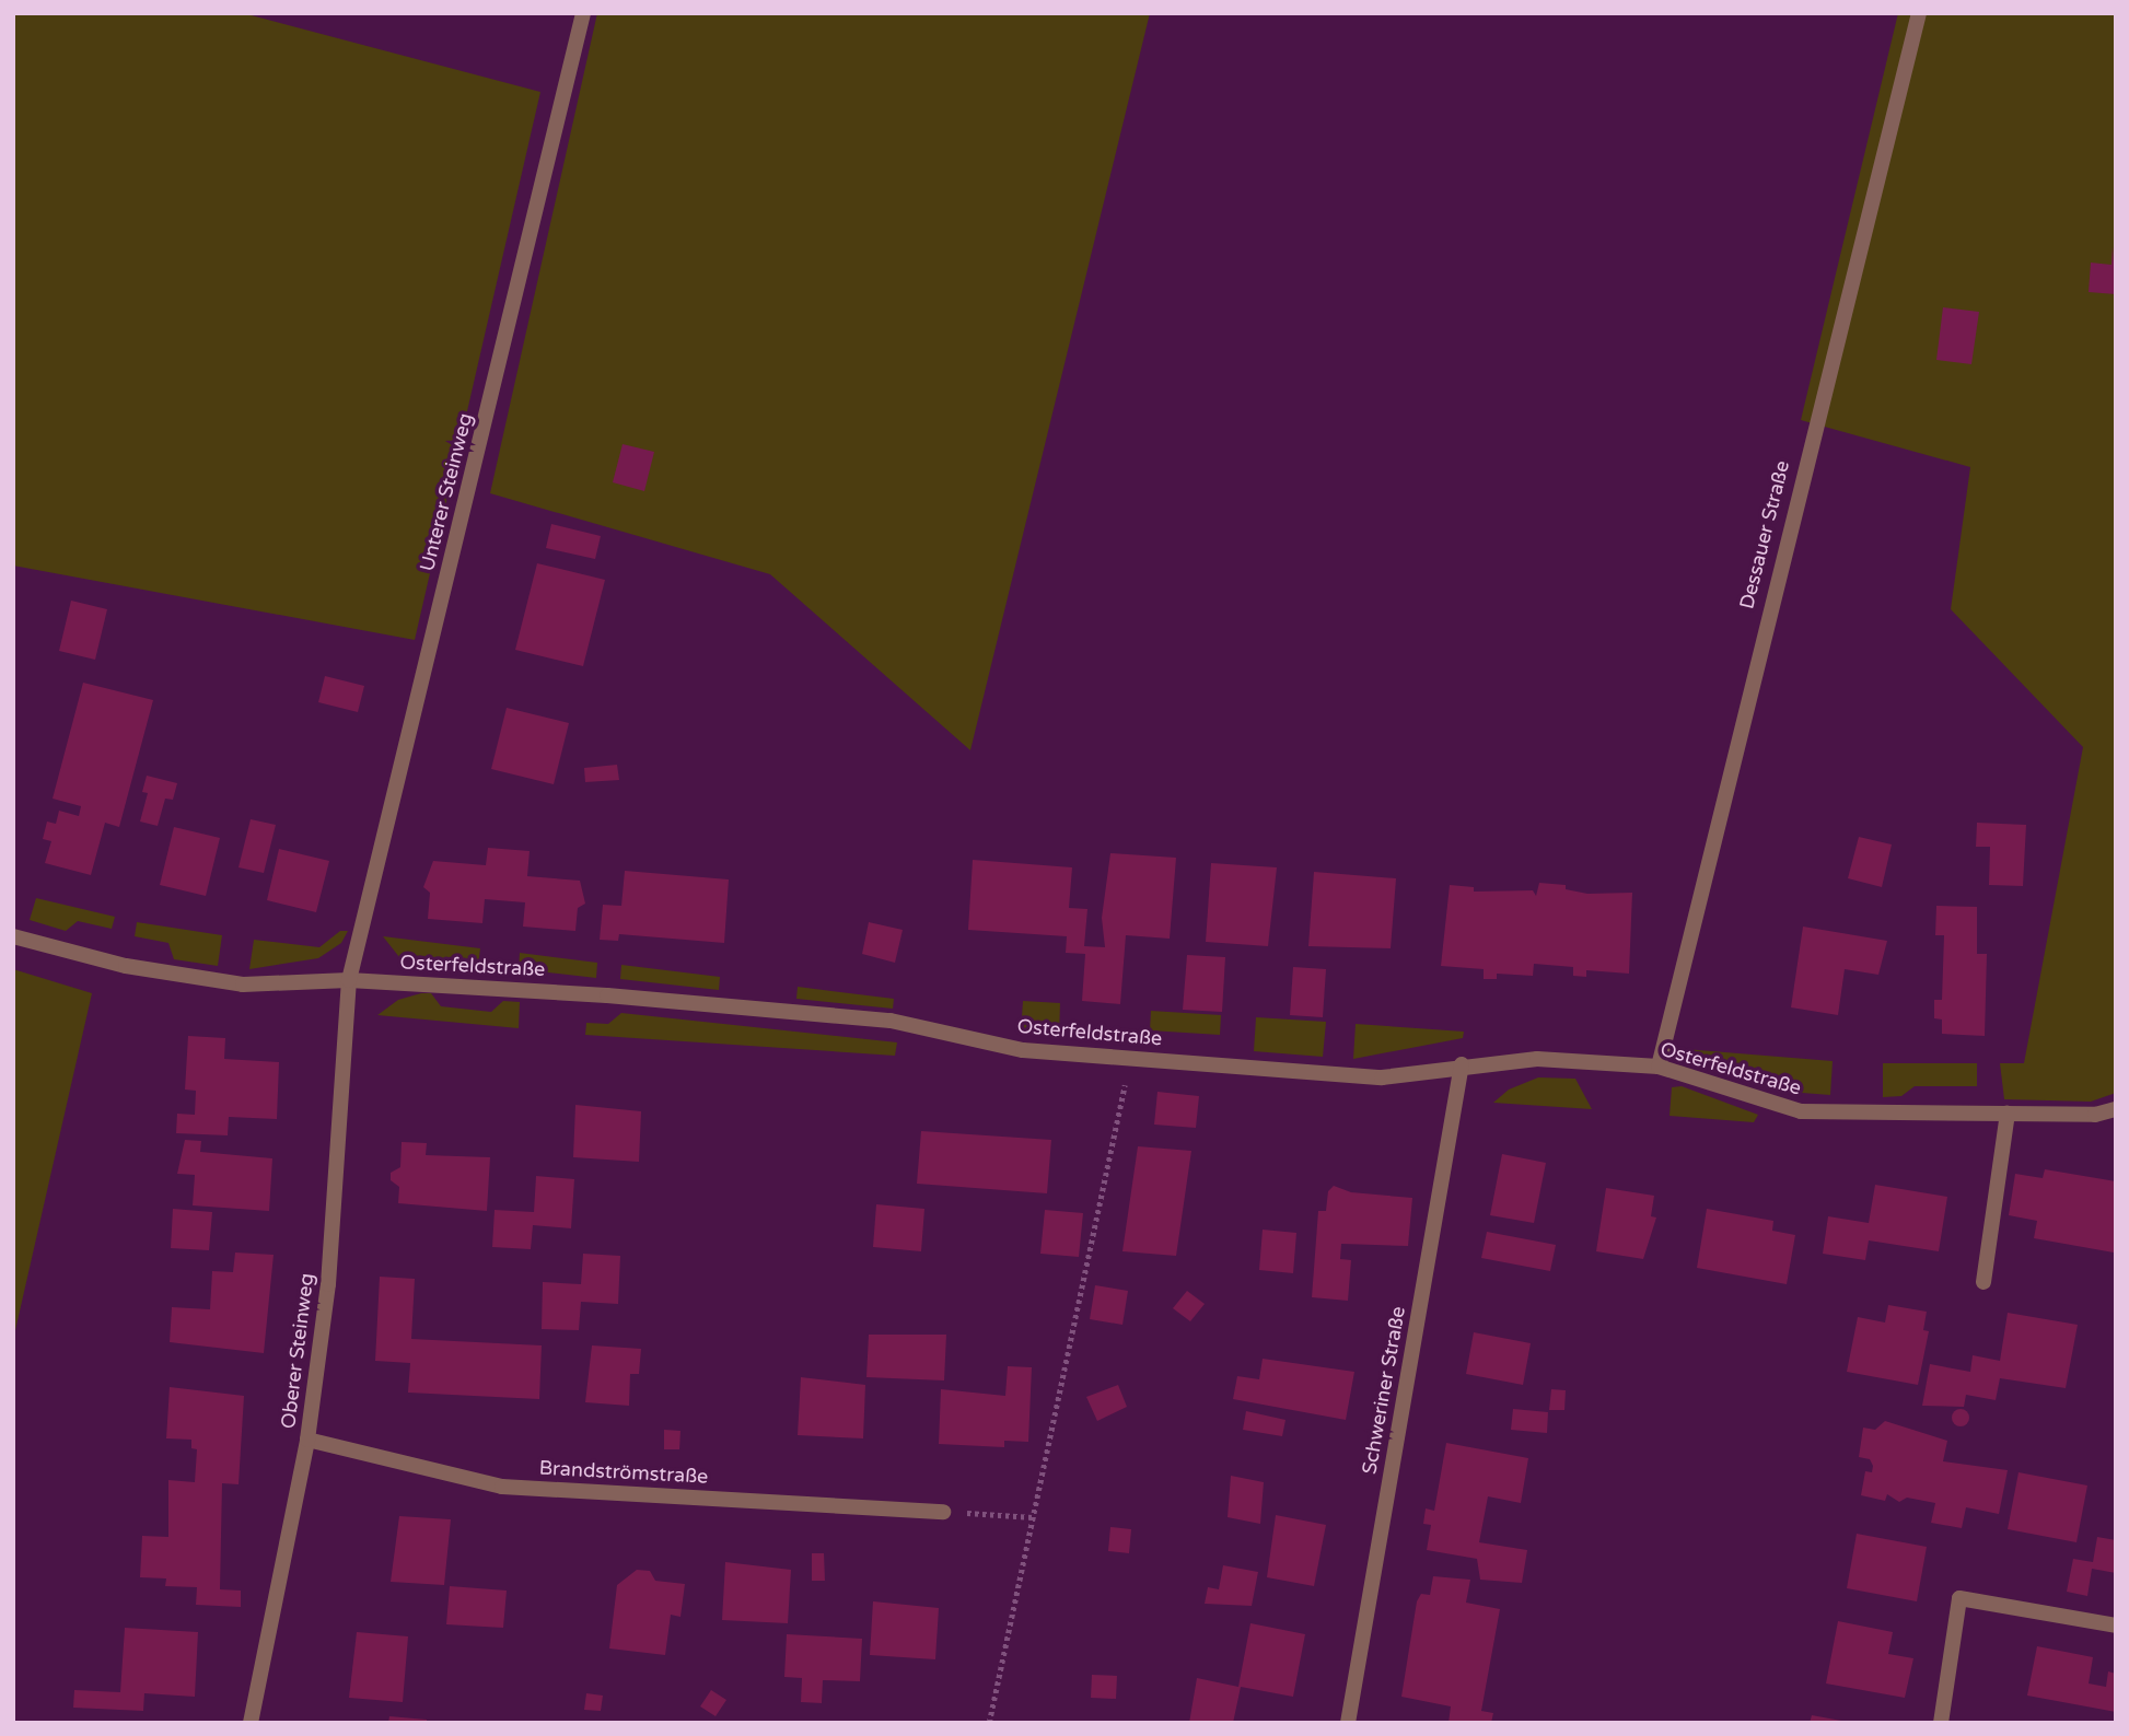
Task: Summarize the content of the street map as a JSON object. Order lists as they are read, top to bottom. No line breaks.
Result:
{"streets":{"street":["Unterer Steinweg","Dessauer Straße","Osterfeldstraße","Oberer Steinweg","Schweriner Straße","Brandströmstraße"]},"crossings":[["Unterer Steinweg","Osterfeldstraße"],["Unterer Steinweg","Oberer Steinweg"],["Dessauer Straße","Osterfeldstraße"],["Osterfeldstraße","Oberer Steinweg"],["Osterfeldstraße","Schweriner Straße"],["Oberer Steinweg","Brandströmstraße"]]}
